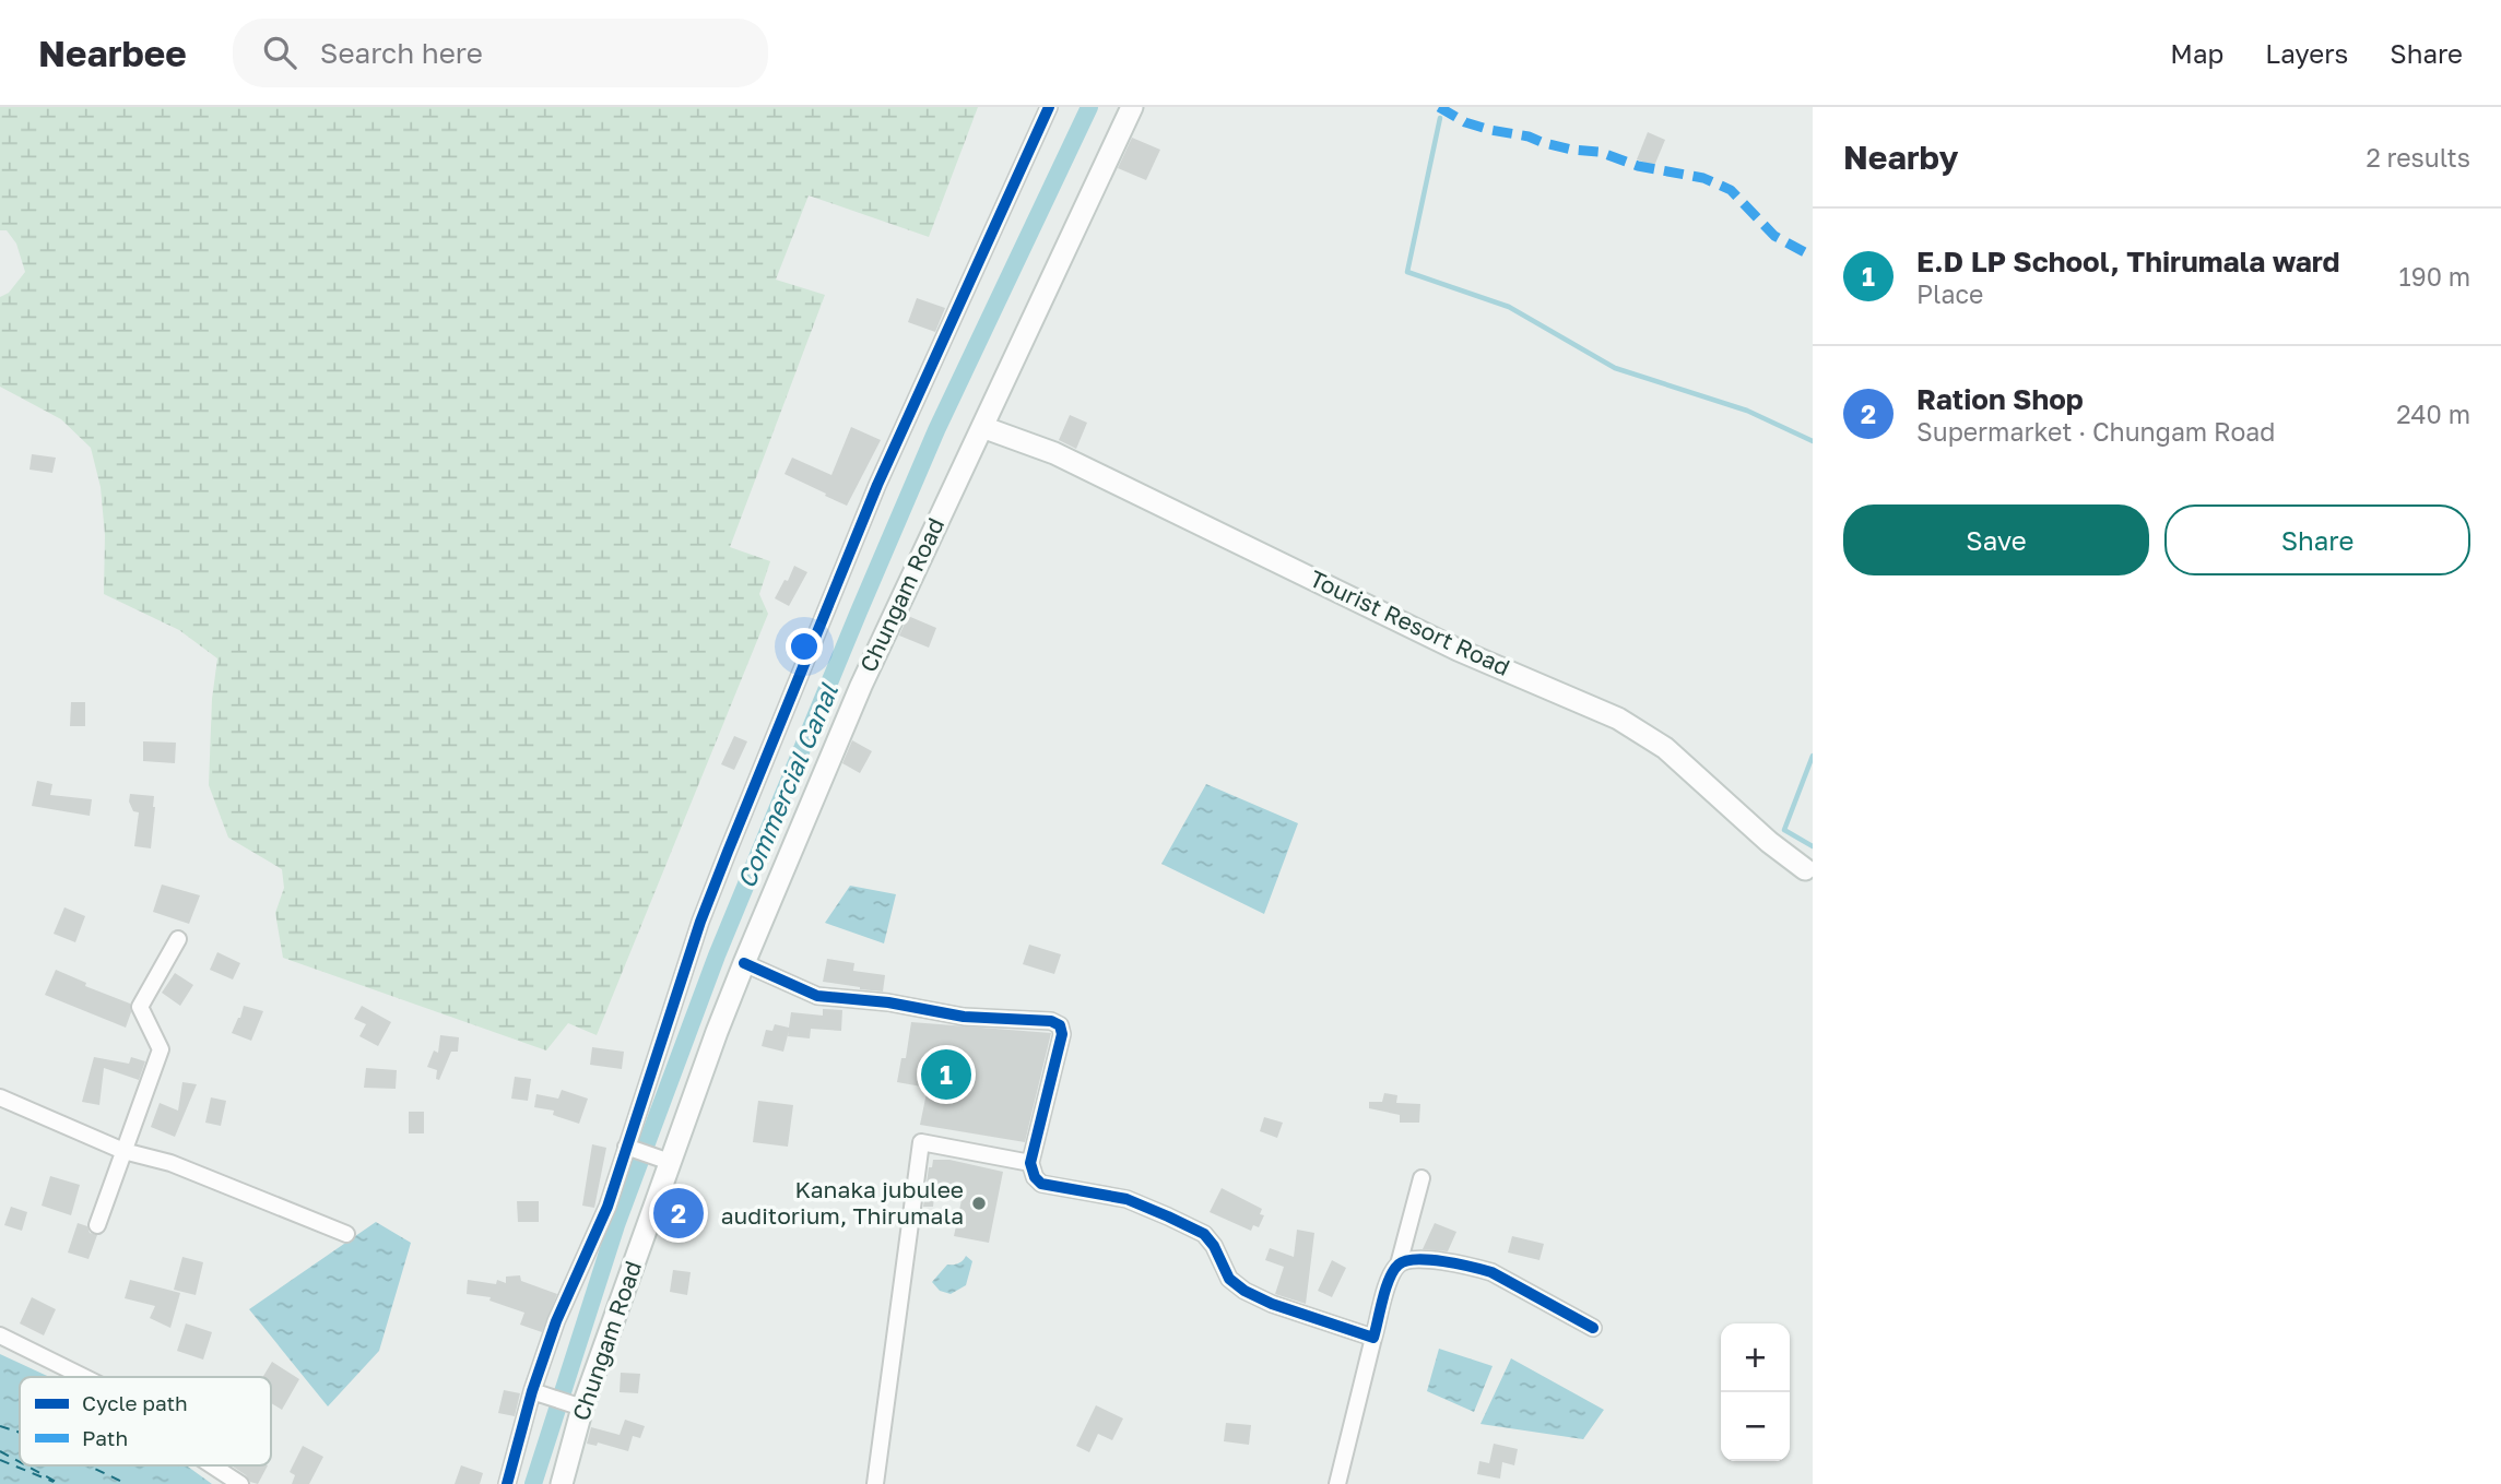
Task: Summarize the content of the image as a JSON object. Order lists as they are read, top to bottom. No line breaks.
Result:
{"streets":{"main road":["Chungam Road","Tourist Resort Road"]},"crossings":[["Chungam Road","Tourist Resort Road"]],"water":["Commercial Canal"],"places":["Kanaka jubulee auditorium, Thirumala"],"legend":["Cycle path","Path"],"page":{"header":"Nearbee","search":"Search here","nav":["Map","Layers","Share"],"heading":["Nearby","2 results"],"list":[{"mark":"1","name":"E.D LP School, Thirumala ward","note":"Place","value":"190 m"},{"mark":"2","name":"Ration Shop","note":"Supermarket · Chungam Road","value":"240 m"}],"buttons":["Save","Share"],"pins":["1","2"],"map_buttons":["+","−"]}}
